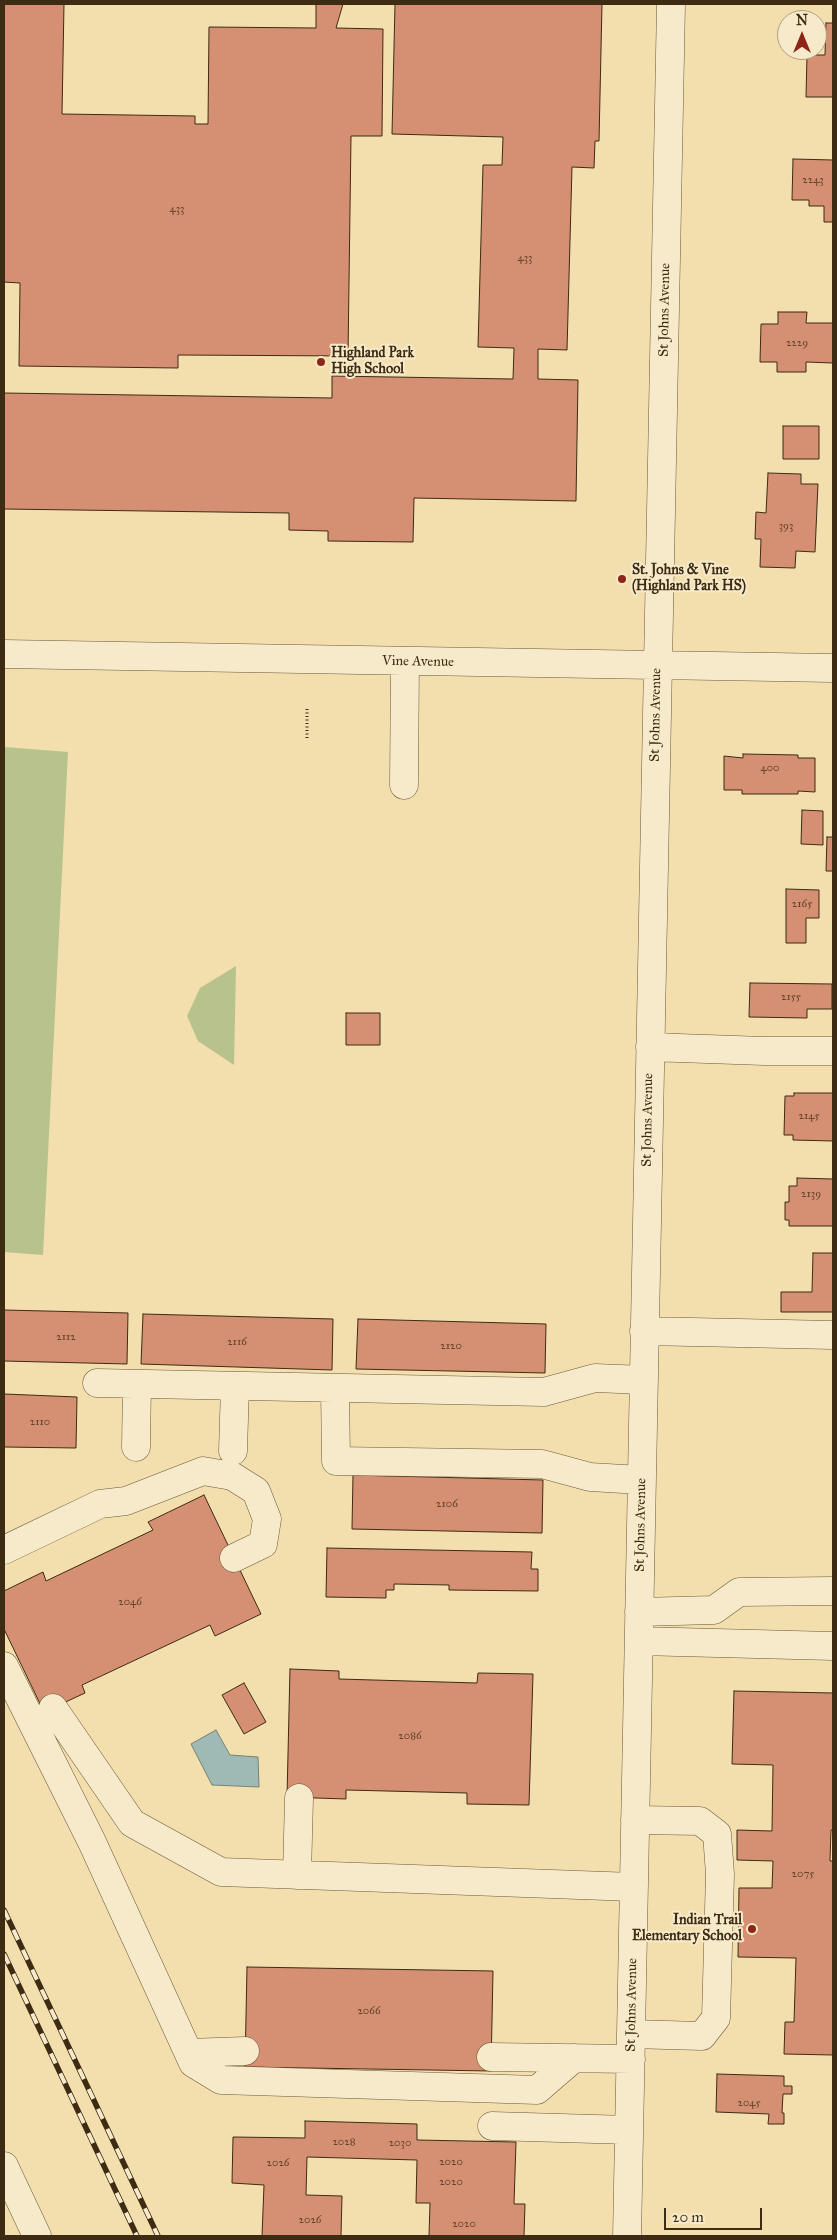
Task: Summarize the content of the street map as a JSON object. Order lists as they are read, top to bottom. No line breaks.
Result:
{"streets":{"street":["St Johns Avenue","Vine Avenue"]},"crossings":[["St Johns Avenue","Vine Avenue"]],"places":["Highland Park High School","St. Johns & Vine (Highland Park HS)","Indian Trail Elementary School"],"house_numbers":["2243","433","433","2229","393","400","2165","2155","2145","2139","2112","2116","2120","2110","2106","2046","2086","2075","2066","2045","2028","2030","2020","2026","2020","2026","2020"],"scale_bar":"20 m","north":"top"}
